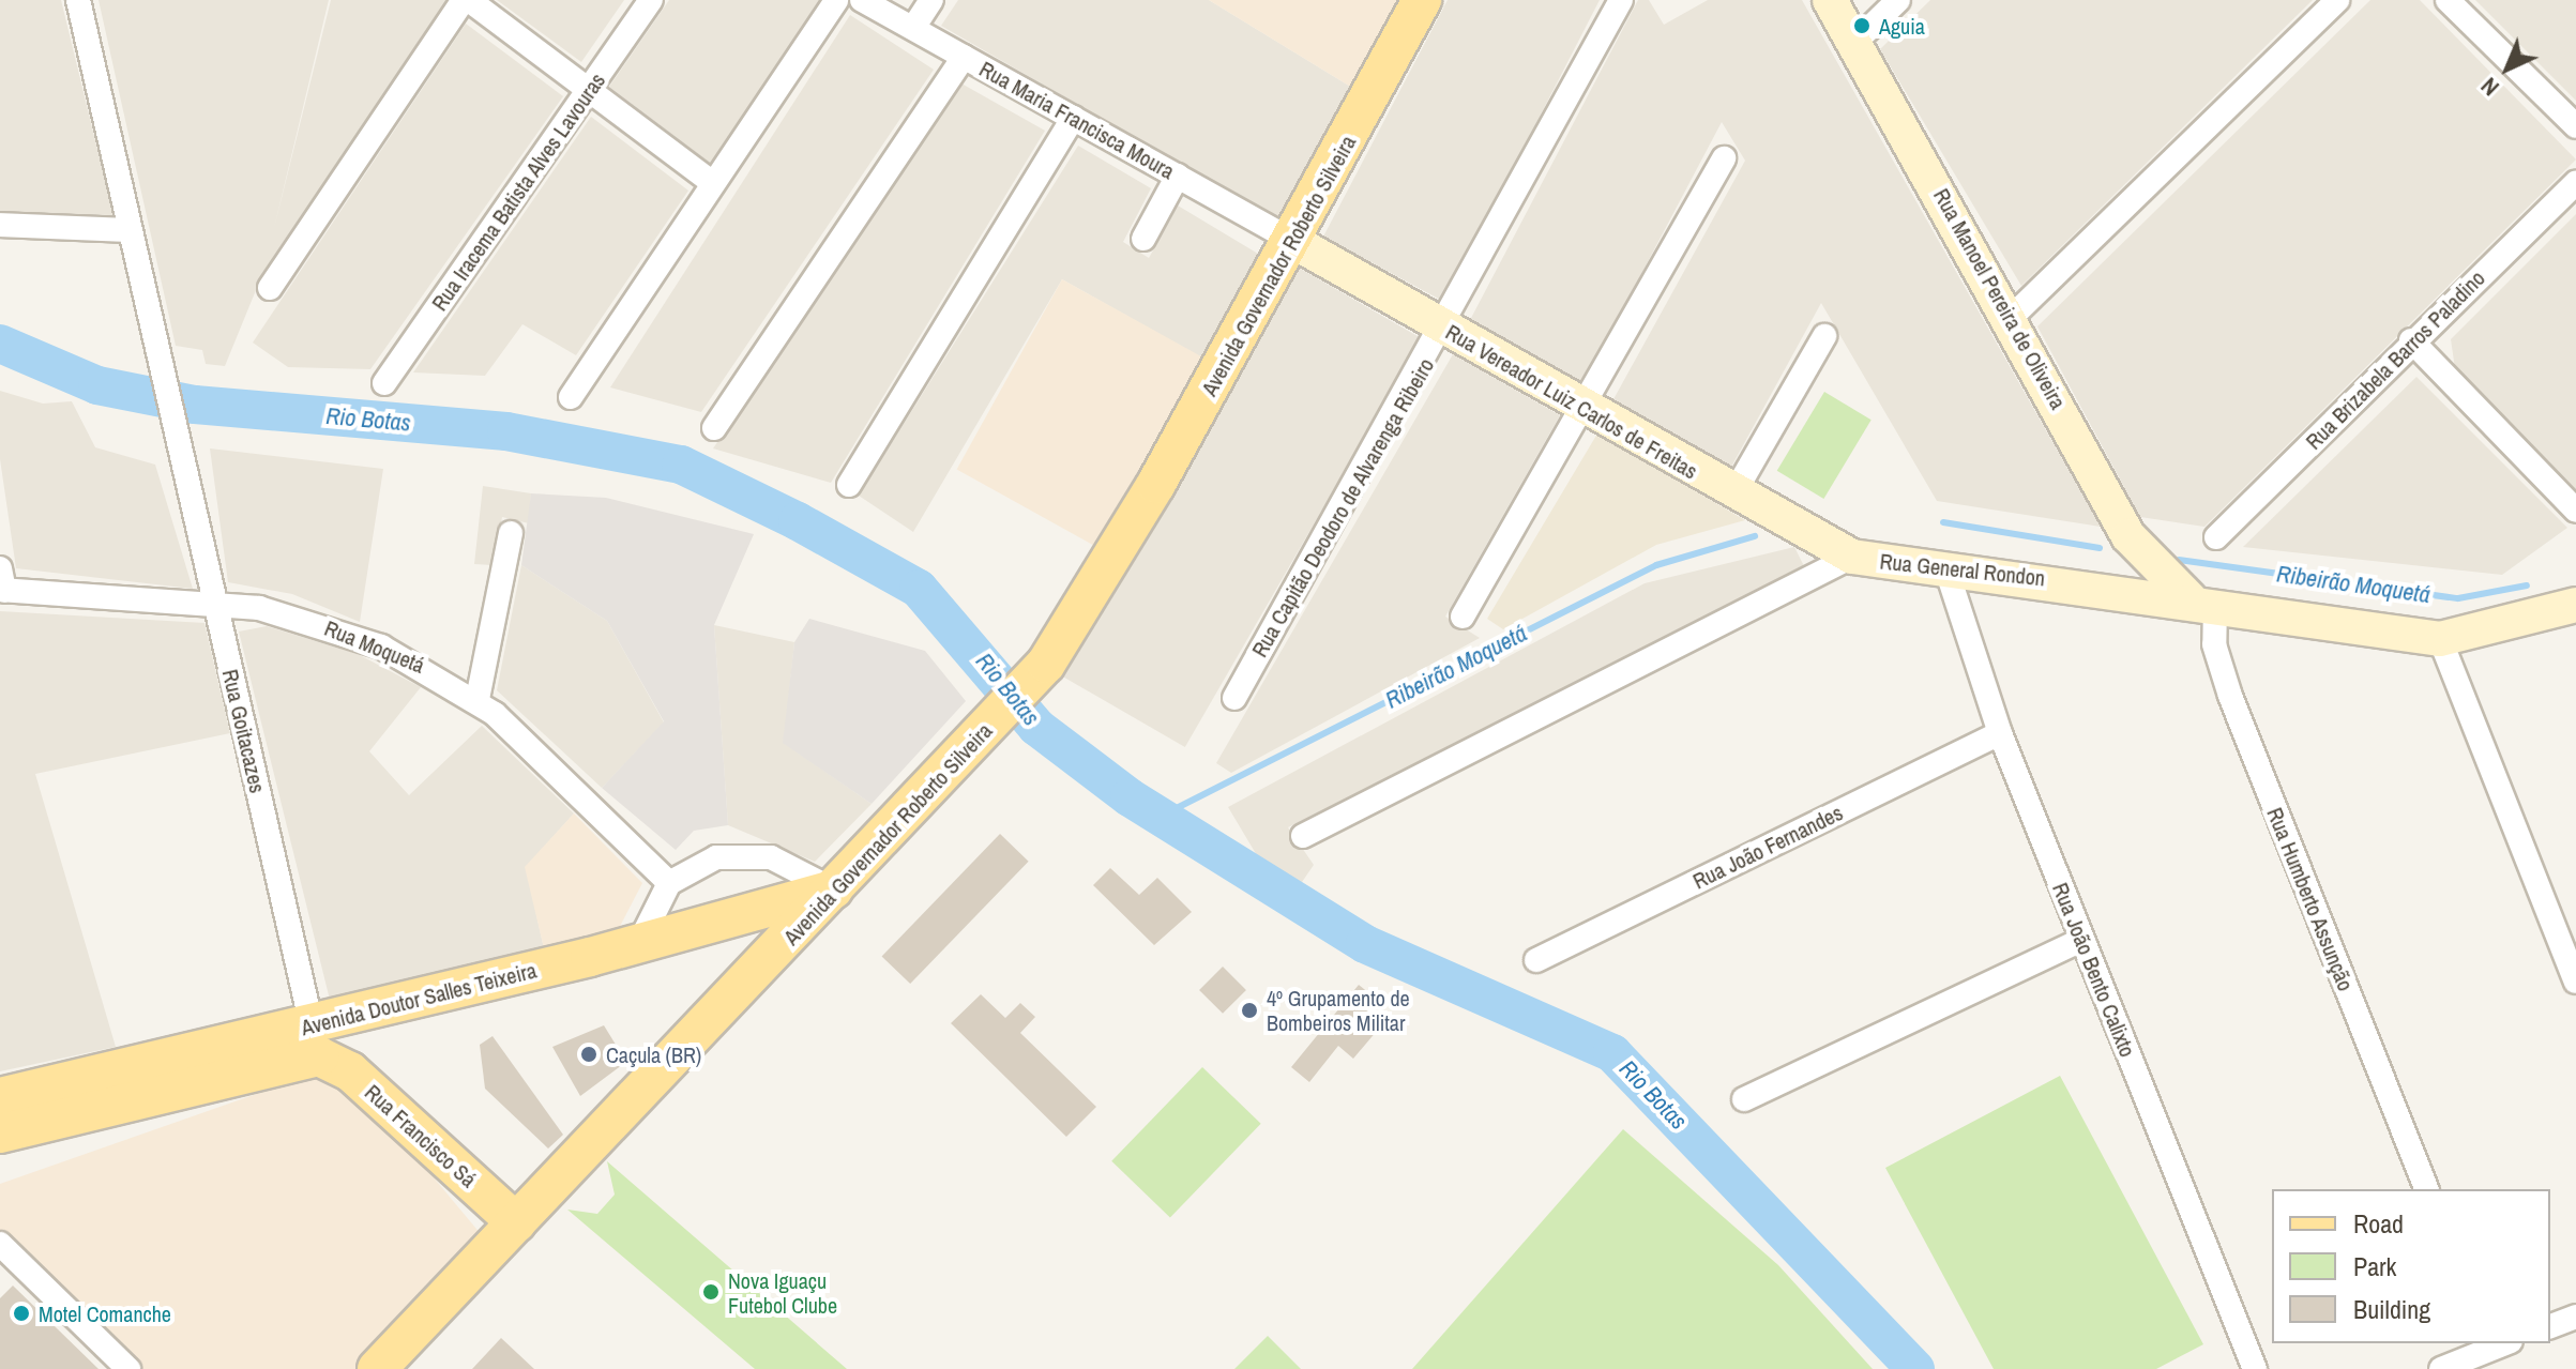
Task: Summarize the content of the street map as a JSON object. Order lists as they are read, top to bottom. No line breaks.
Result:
{"streets":{"main road":["Avenida Governador Roberto Silveira","Avenida Doutor Salles Teixeira","Rua Francisco Sá"],"street":["Rua Maria Francisca Moura","Rua Iracema Batista Alves Lavouras","Rua Manoel Pereira de Oliveira","Rua Brizabela Barros Paladino","Rua Vereador Luiz Carlos de Freitas","Rua Capitão Deodoro de Alvarenga Ribeiro","Rua General Rondon","Rua Moquetá","Rua Goitacazes","Rua João Fernandes","Rua Humberto Assunção","Rua João Bento Calixto"]},"crossings":[["Rua Maria Francisca Moura","Avenida Governador Roberto Silveira"],["Rua Maria Francisca Moura","Rua Vereador Luiz Carlos de Freitas"],["Avenida Governador Roberto Silveira","Rua Vereador Luiz Carlos de Freitas"],["Avenida Governador Roberto Silveira","Avenida Doutor Salles Teixeira"],["Avenida Governador Roberto Silveira","Rua Francisco Sá"],["Rua Manoel Pereira de Oliveira","Rua General Rondon"],["Rua Manoel Pereira de Oliveira","Rua Humberto Assunção"],["Rua Vereador Luiz Carlos de Freitas","Rua Capitão Deodoro de Alvarenga Ribeiro"],["Rua Vereador Luiz Carlos de Freitas","Rua General Rondon"],["Rua General Rondon","Rua Humberto Assunção"],["Rua General Rondon","Rua João Bento Calixto"],["Rua Moquetá","Rua Goitacazes"],["Rua Goitacazes","Avenida Doutor Salles Teixeira"],["Rua Goitacazes","Rua Francisco Sá"],["Rua João Fernandes","Rua João Bento Calixto"],["Avenida Doutor Salles Teixeira","Rua Francisco Sá"]],"water":["Rio Botas","Ribeirão Moquetá"],"places":["Aguia","4º Grupamento de Bombeiros Militar","Caçula (BR)","Nova Iguaçu Futebol Clube","Motel Comanche"],"legend":["Road","Park","Building"],"north":"bottom left"}
